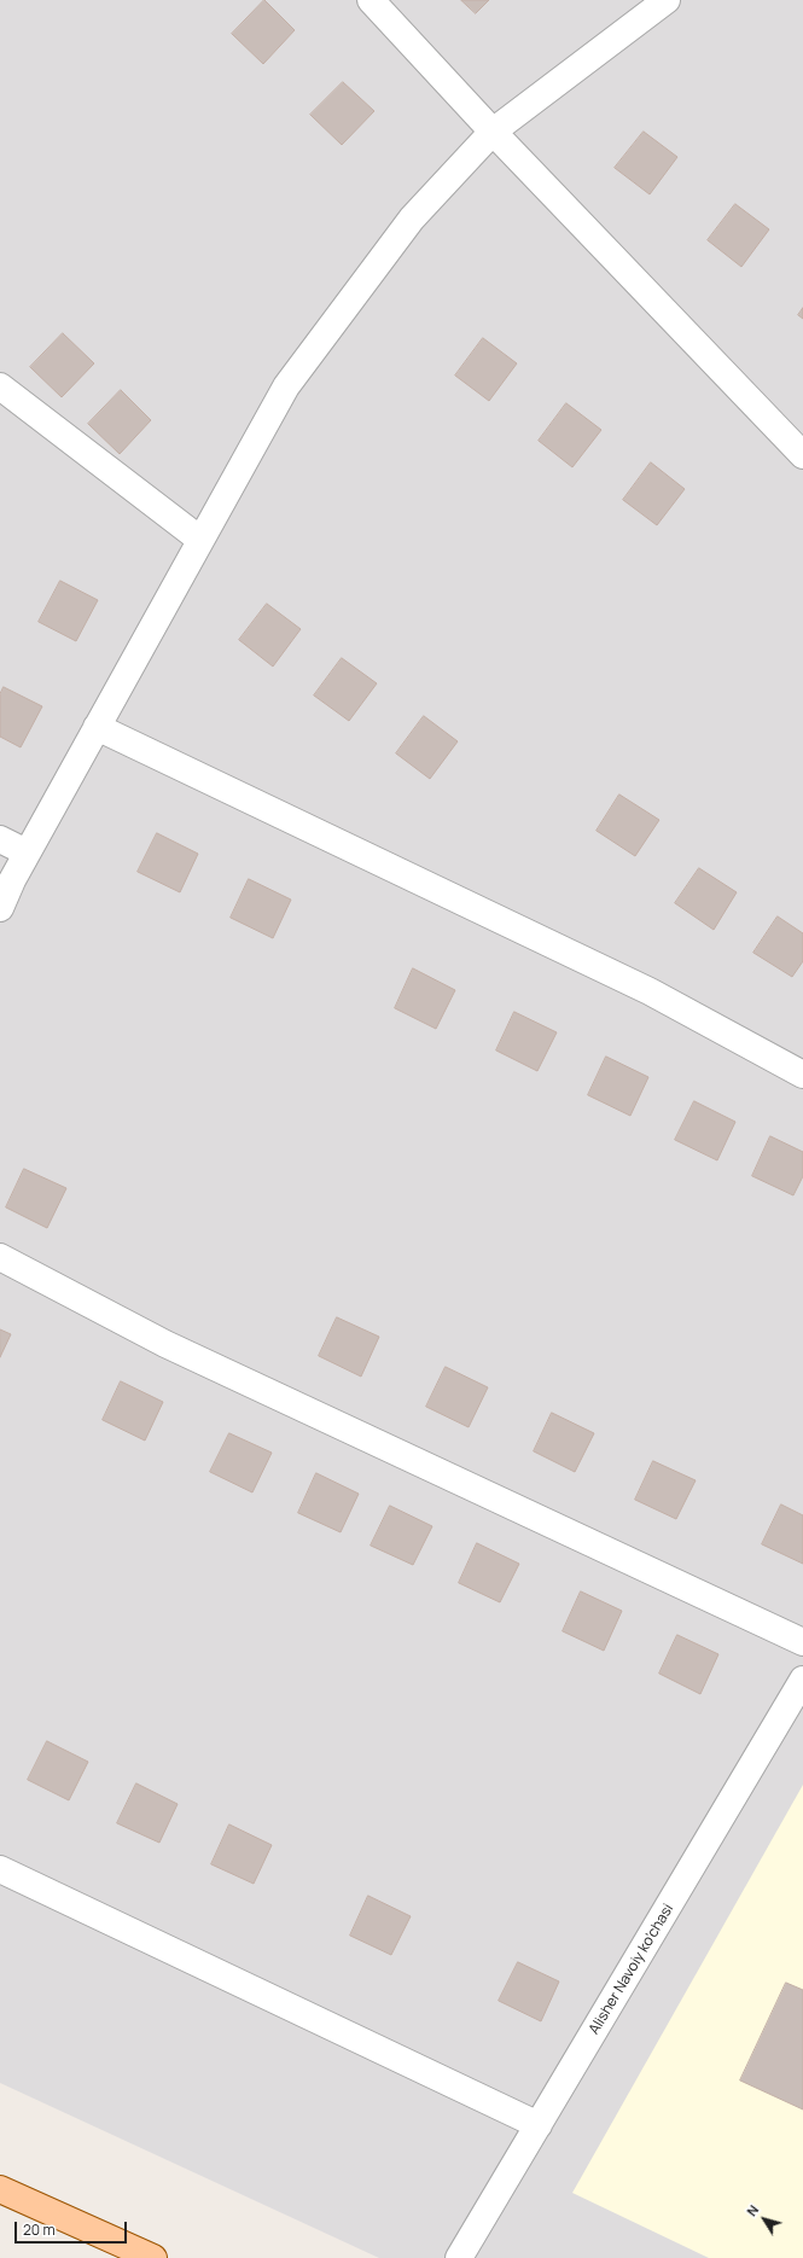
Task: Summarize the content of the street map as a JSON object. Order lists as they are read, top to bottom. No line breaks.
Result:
{"streets":{"street":["Alisher Navoiy ko'chasi"]},"scale_bar":"20 m","north":"top left"}
